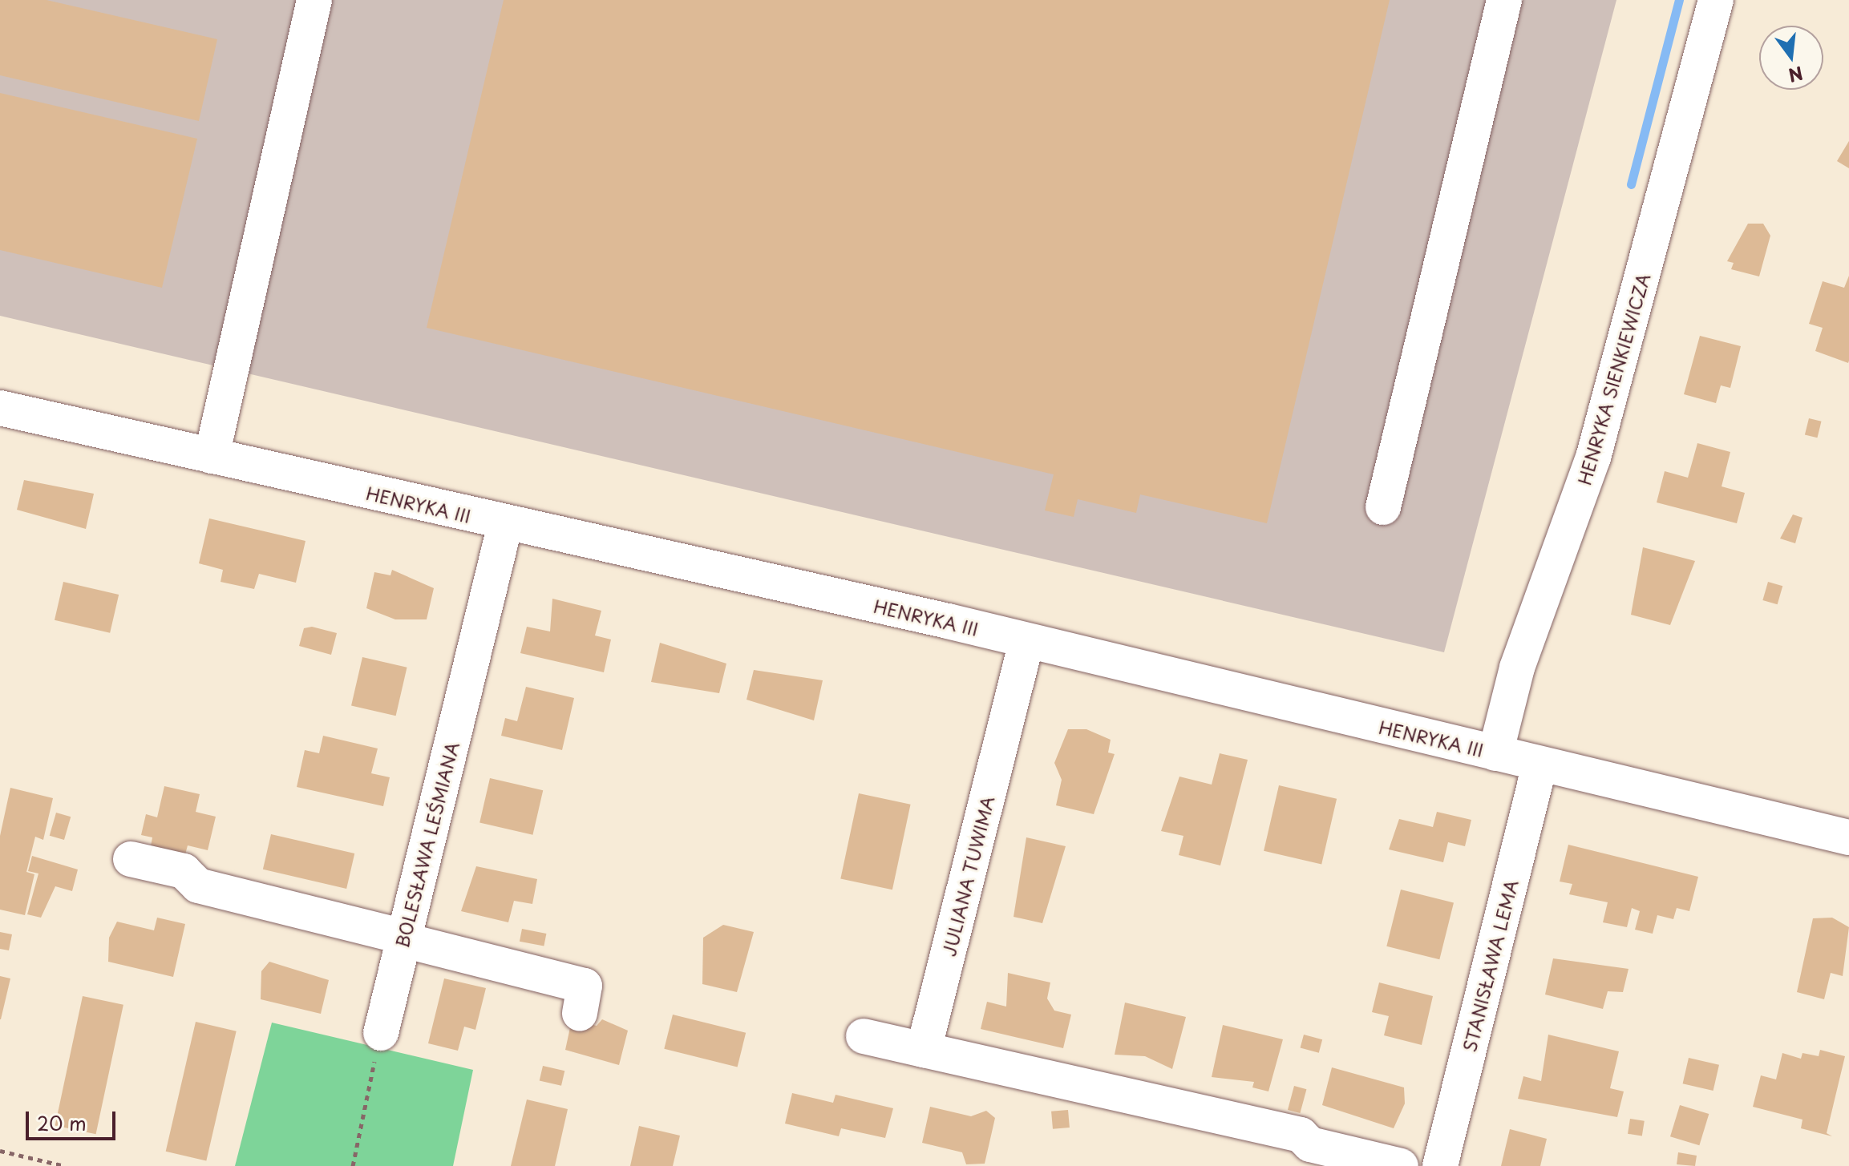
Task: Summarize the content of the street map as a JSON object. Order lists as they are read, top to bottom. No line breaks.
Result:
{"streets":{"street":["HENRYKA SIENKIEWICZA","HENRYKA III","BOLESŁAWA LEŚMIANA","JULIANA TUWIMA","STANISŁAWA LEMA"]},"crossings":[["HENRYKA SIENKIEWICZA","HENRYKA III"],["HENRYKA III","BOLESŁAWA LEŚMIANA"],["HENRYKA III","JULIANA TUWIMA"],["HENRYKA III","STANISŁAWA LEMA"]],"scale_bar":"20 m","north":"bottom"}
